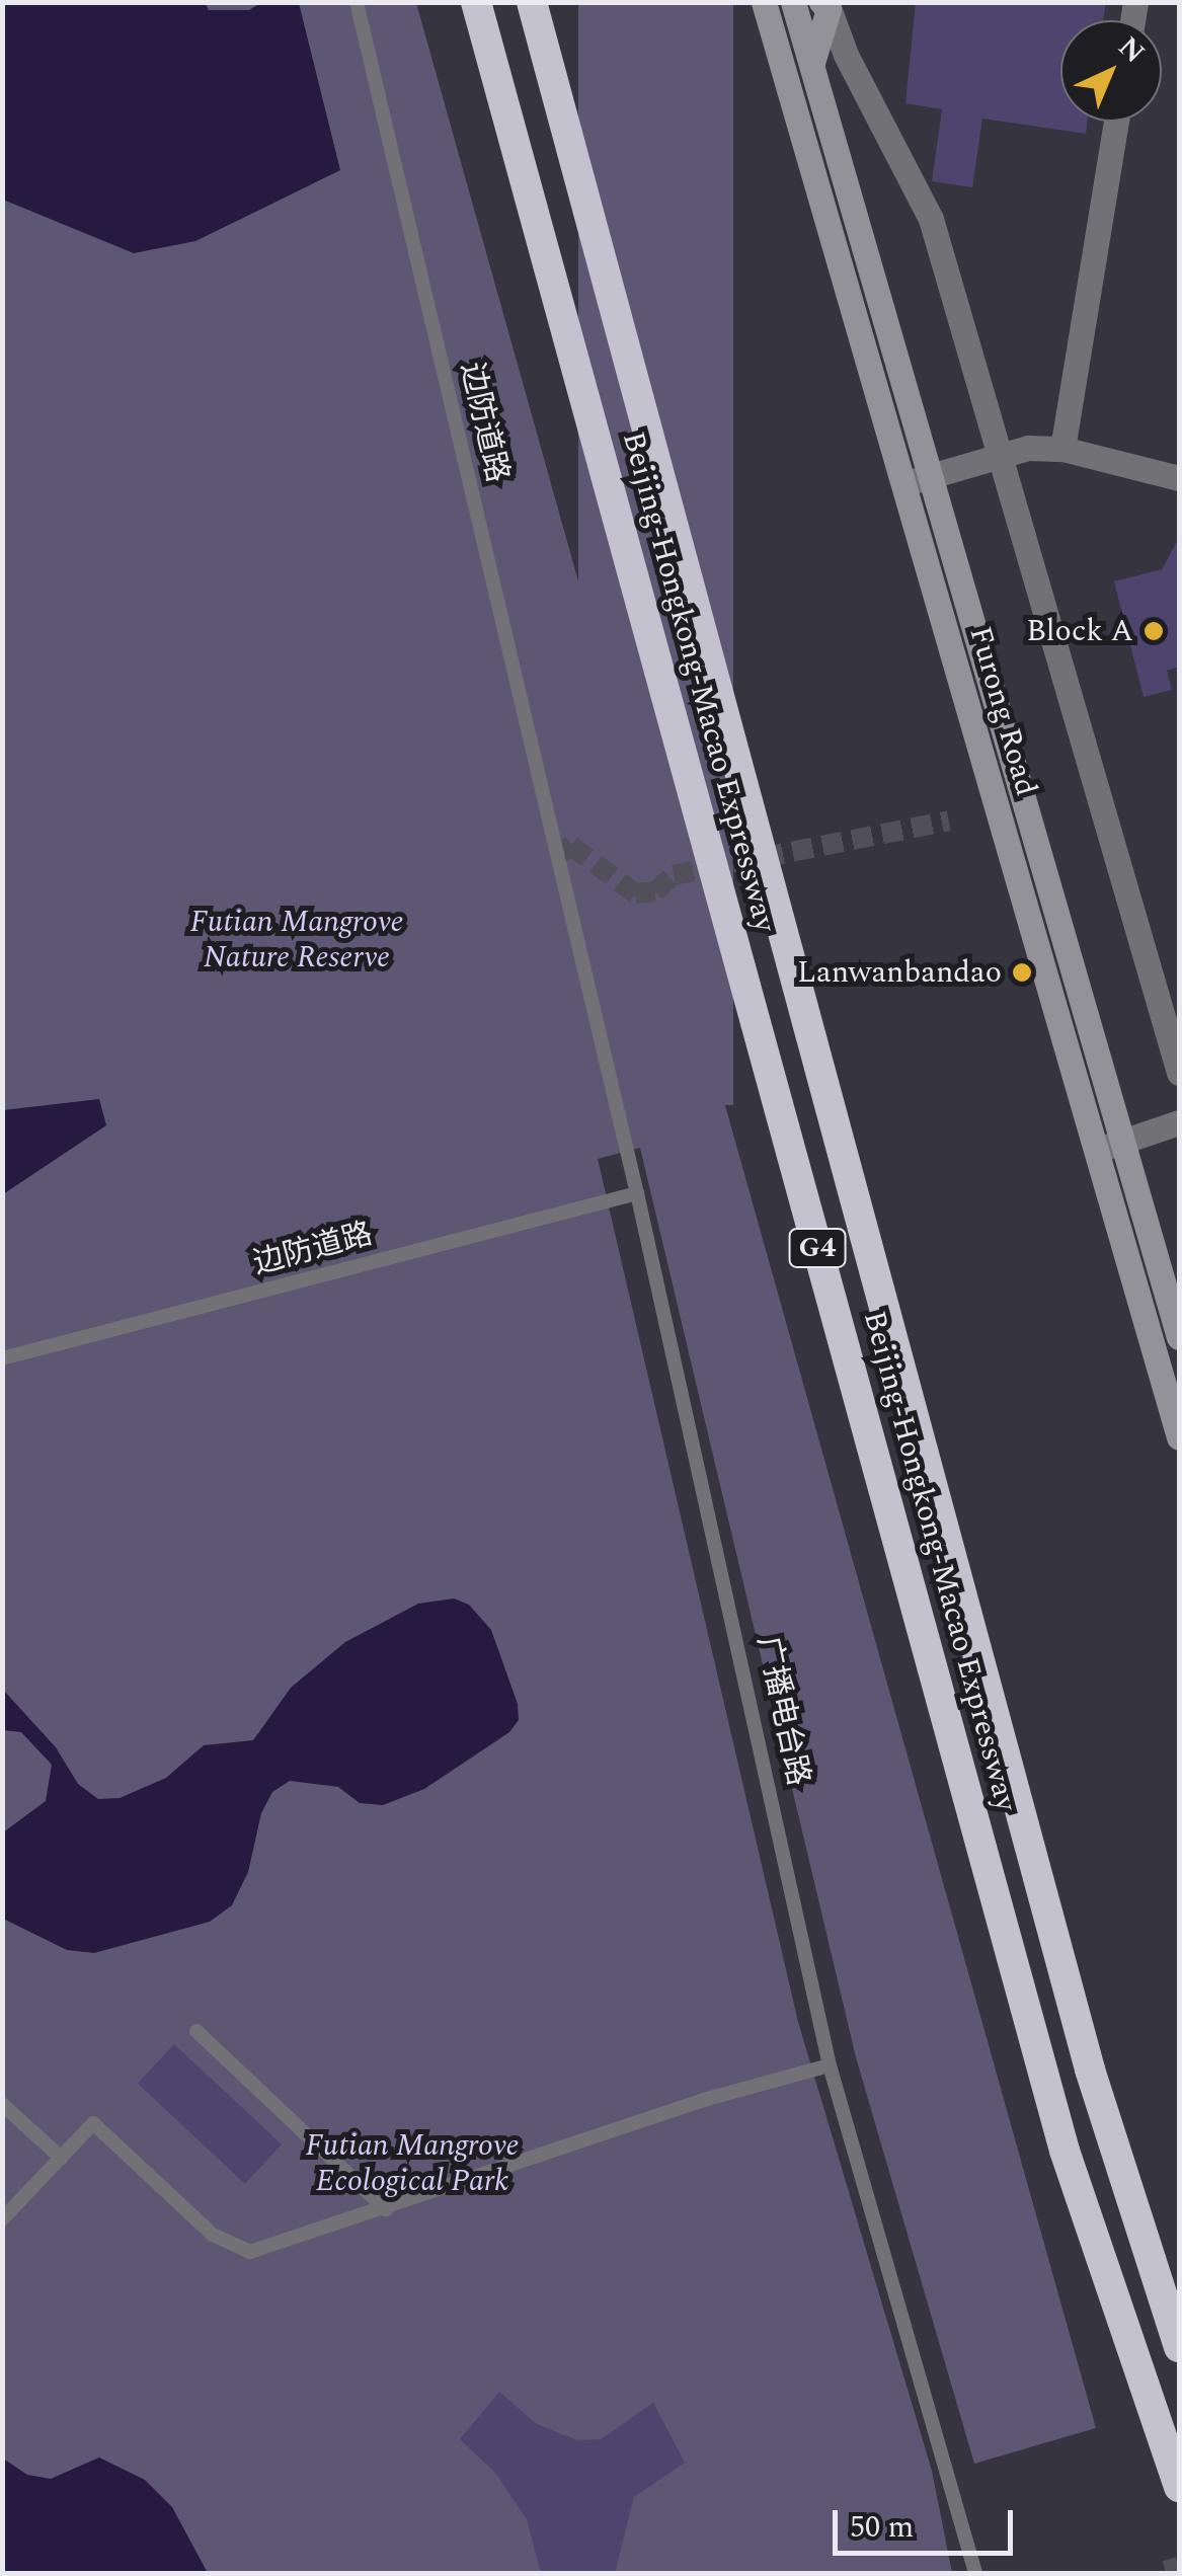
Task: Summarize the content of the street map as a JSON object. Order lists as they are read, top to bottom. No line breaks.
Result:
{"streets":{"highway":["Beijing-Hongkong-Macao Expressway","G4"],"main road":["Furong Road"],"lane":["边防道路","广播电台路"]},"crossings":[["边防道路","广播电台路"]],"parks":["Futian Mangrove Nature Reserve","Futian Mangrove Ecological Park"],"places":["Block A","Lanwanbandao"],"scale_bar":"50 m","north":"top right"}
